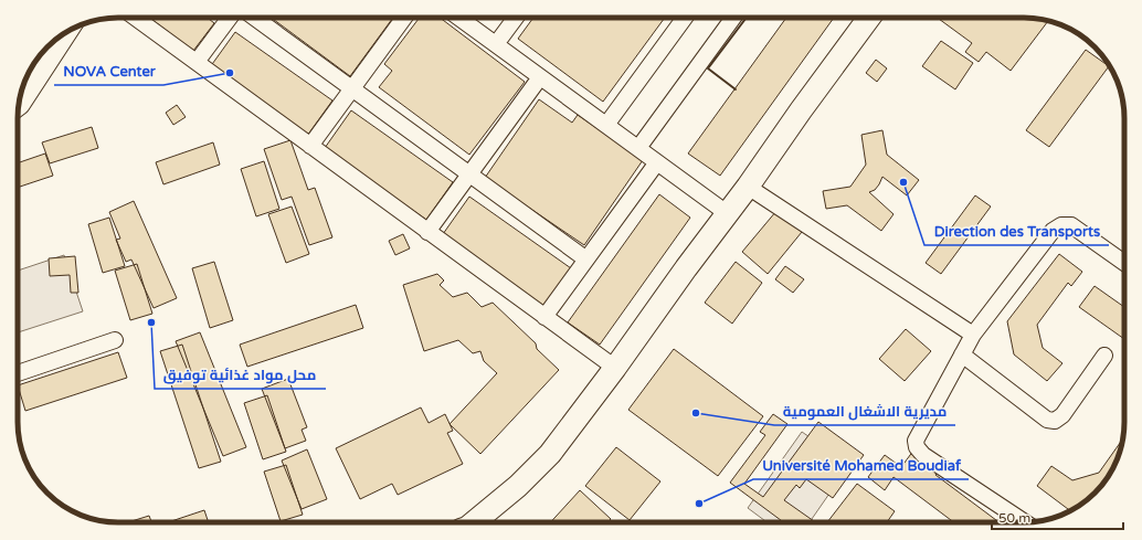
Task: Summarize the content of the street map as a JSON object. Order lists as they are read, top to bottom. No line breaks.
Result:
{"places":["NOVA Center","Direction des Transports","محل مواد غذائية توفيق","مديرية الاشغال العمومية","Université Mohamed Boudiaf"],"scale_bar":"50 m"}
